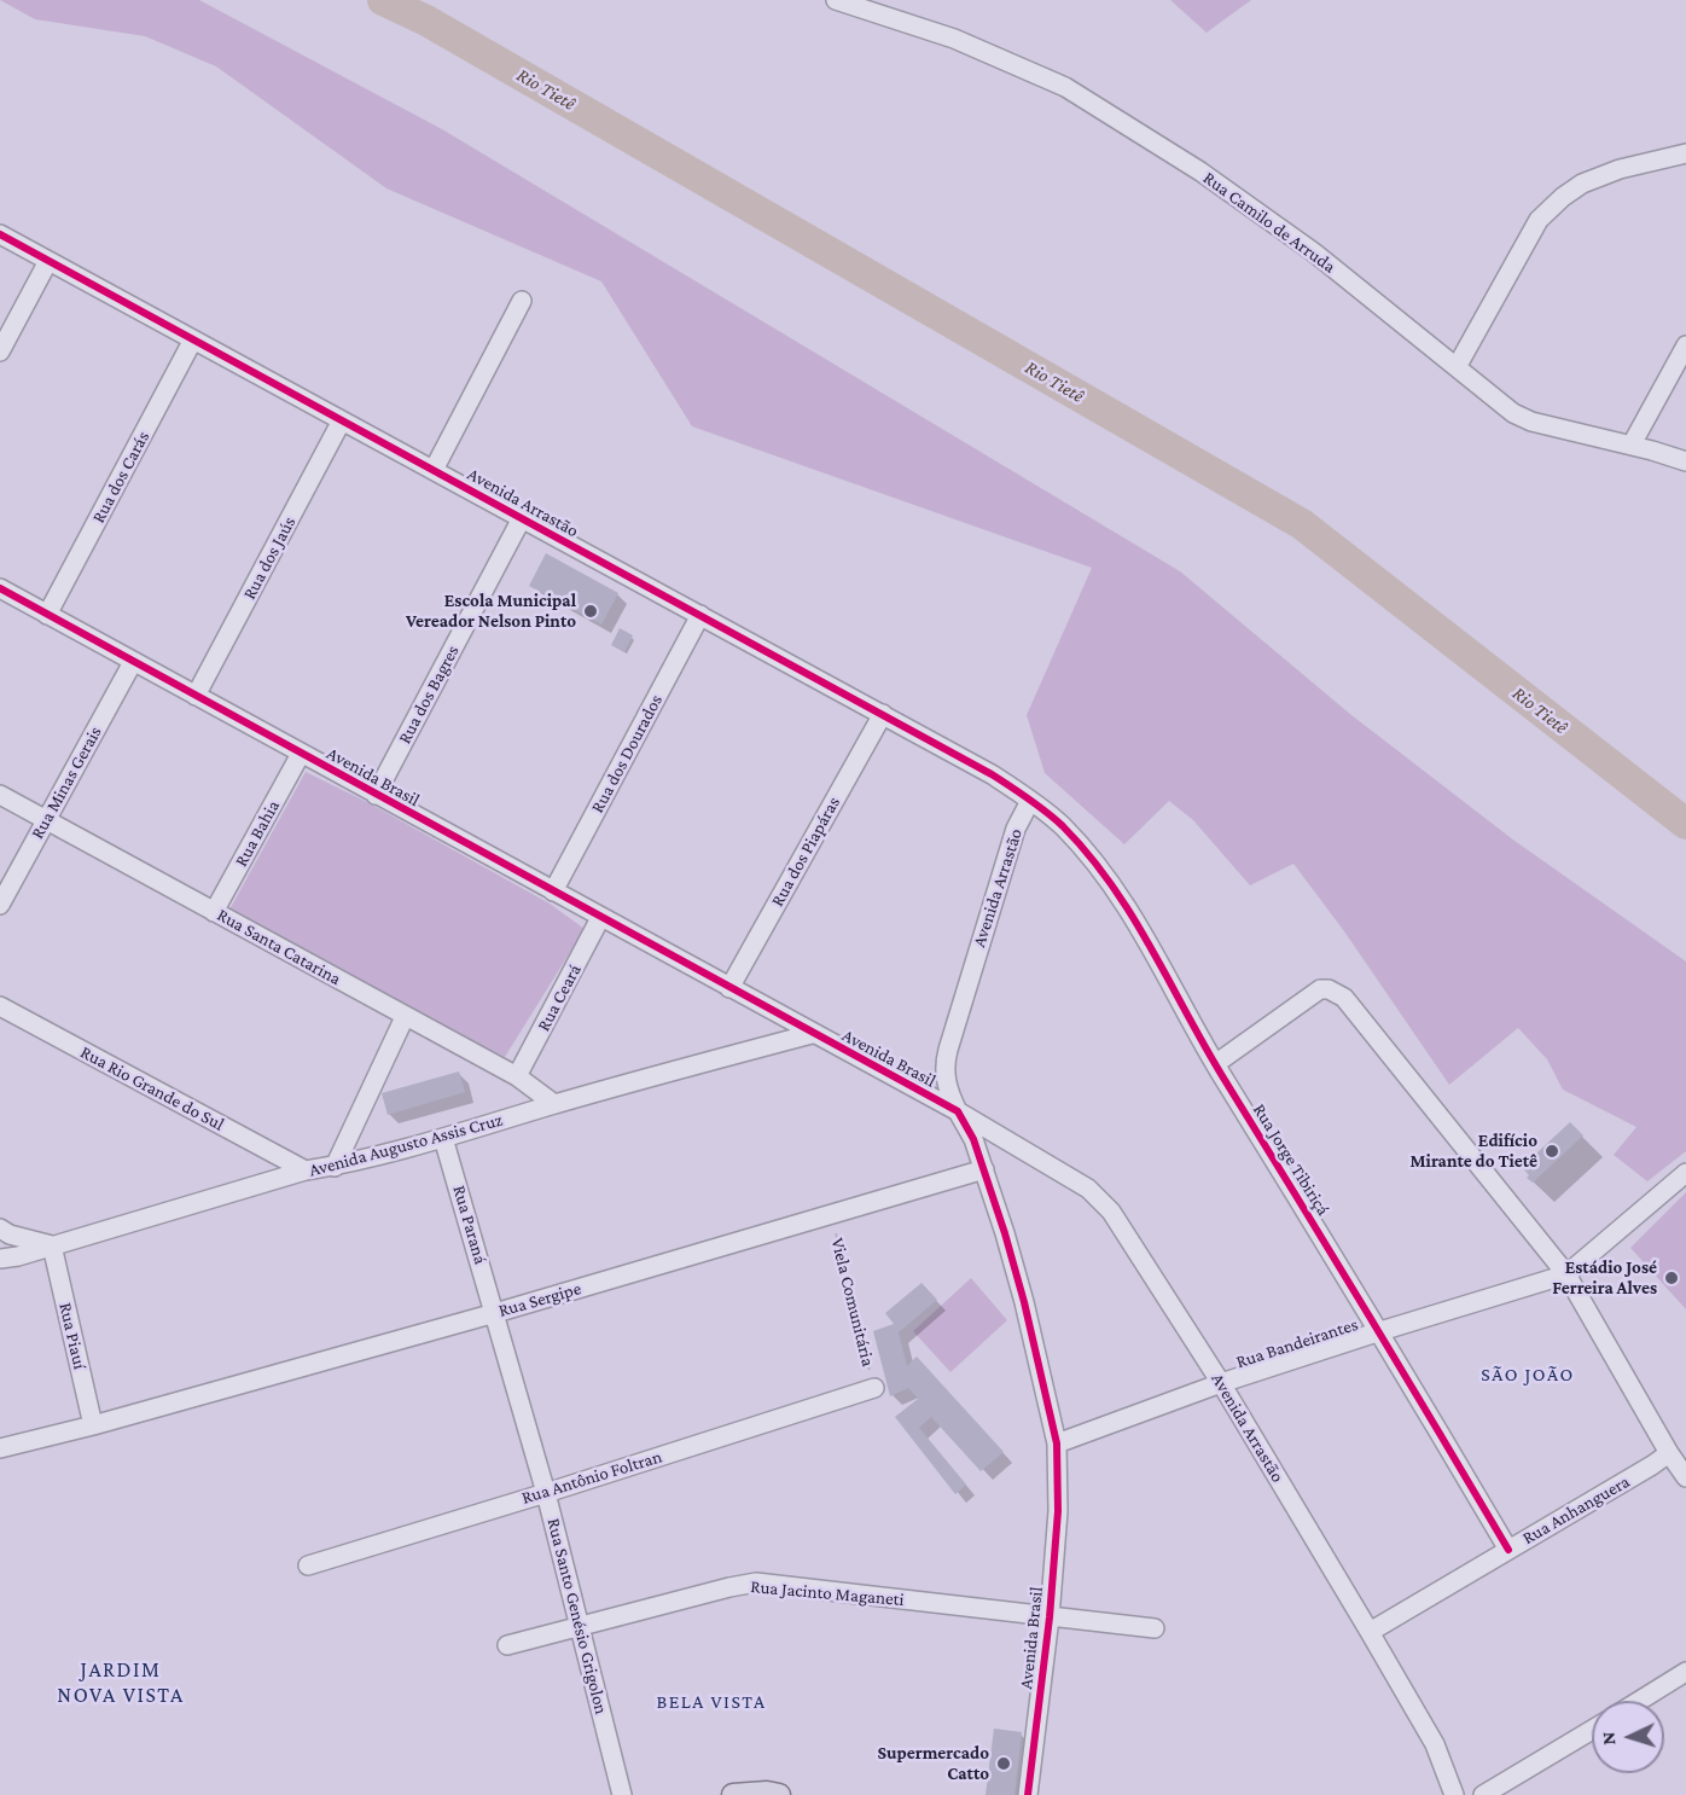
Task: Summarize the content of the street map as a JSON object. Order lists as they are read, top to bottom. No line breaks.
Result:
{"streets":{"street":["Rua Camilo de Arruda","Rua dos Carás","Avenida Arrastão","Rua dos Jaús","Rua dos Bagres","Rua dos Dourados","Avenida Brasil","Rua Minas Gerais","Rua Bahia","Rua dos Piapáras","Rua Santa Catarina","Rua Ceará","Rua Rio Grande do Sul","Avenida Augusto Assis Cruz","Rua Jorge Tibiriçá","Rua Paraná","Rua Sergipe","Rua Piauí","Rua Bandeirantes","Rua Antônio Foltran","Rua Anhanguera","Rua Jacinto Maganeti","Rua Santo Genésio Grigolon"],"path":["Viela Comunitária"]},"crossings":[["Rua dos Carás","Avenida Arrastão"],["Rua dos Carás","Avenida Brasil"],["Avenida Arrastão","Rua dos Jaús"],["Avenida Arrastão","Rua dos Bagres"],["Avenida Arrastão","Rua dos Dourados"],["Avenida Arrastão","Avenida Brasil"],["Avenida Arrastão","Rua dos Piapáras"],["Avenida Arrastão","Rua Jorge Tibiriçá"],["Avenida Arrastão","Rua Bandeirantes"],["Avenida Arrastão","Rua Anhanguera"],["Rua dos Jaús","Avenida Brasil"],["Rua dos Bagres","Avenida Brasil"],["Rua dos Dourados","Avenida Brasil"],["Avenida Brasil","Rua Minas Gerais"],["Avenida Brasil","Rua Bahia"],["Avenida Brasil","Rua dos Piapáras"],["Avenida Brasil","Rua Ceará"],["Avenida Brasil","Avenida Augusto Assis Cruz"],["Avenida Brasil","Rua Sergipe"],["Avenida Brasil","Rua Bandeirantes"],["Avenida Brasil","Rua Jacinto Maganeti"],["Rua Minas Gerais","Rua Santa Catarina"],["Rua Bahia","Rua Santa Catarina"],["Rua Santa Catarina","Rua Ceará"],["Rua Santa Catarina","Avenida Augusto Assis Cruz"],["Rua Rio Grande do Sul","Avenida Augusto Assis Cruz"],["Avenida Augusto Assis Cruz","Rua Paraná"],["Avenida Augusto Assis Cruz","Rua Piauí"],["Rua Jorge Tibiriçá","Rua Bandeirantes"],["Rua Jorge Tibiriçá","Rua Anhanguera"],["Rua Paraná","Rua Sergipe"],["Rua Paraná","Rua Santo Genésio Grigolon"],["Rua Sergipe","Viela Comunitária"],["Rua Sergipe","Rua Piauí"],["Rua Sergipe","Rua Santo Genésio Grigolon"],["Viela Comunitária","Rua Antônio Foltran"],["Rua Antônio Foltran","Rua Santo Genésio Grigolon"],["Rua Jacinto Maganeti","Rua Santo Genésio Grigolon"]],"districts":["SÃO JOÃO","JARDIM NOVA VISTA","BELA VISTA"],"water":["Rio Tietê"],"places":["Escola Municipal Vereador Nelson Pinto","Edifício Mirante do Tietê","Estádio José Ferreira Alves","Supermercado Catto"],"north":"left"}
